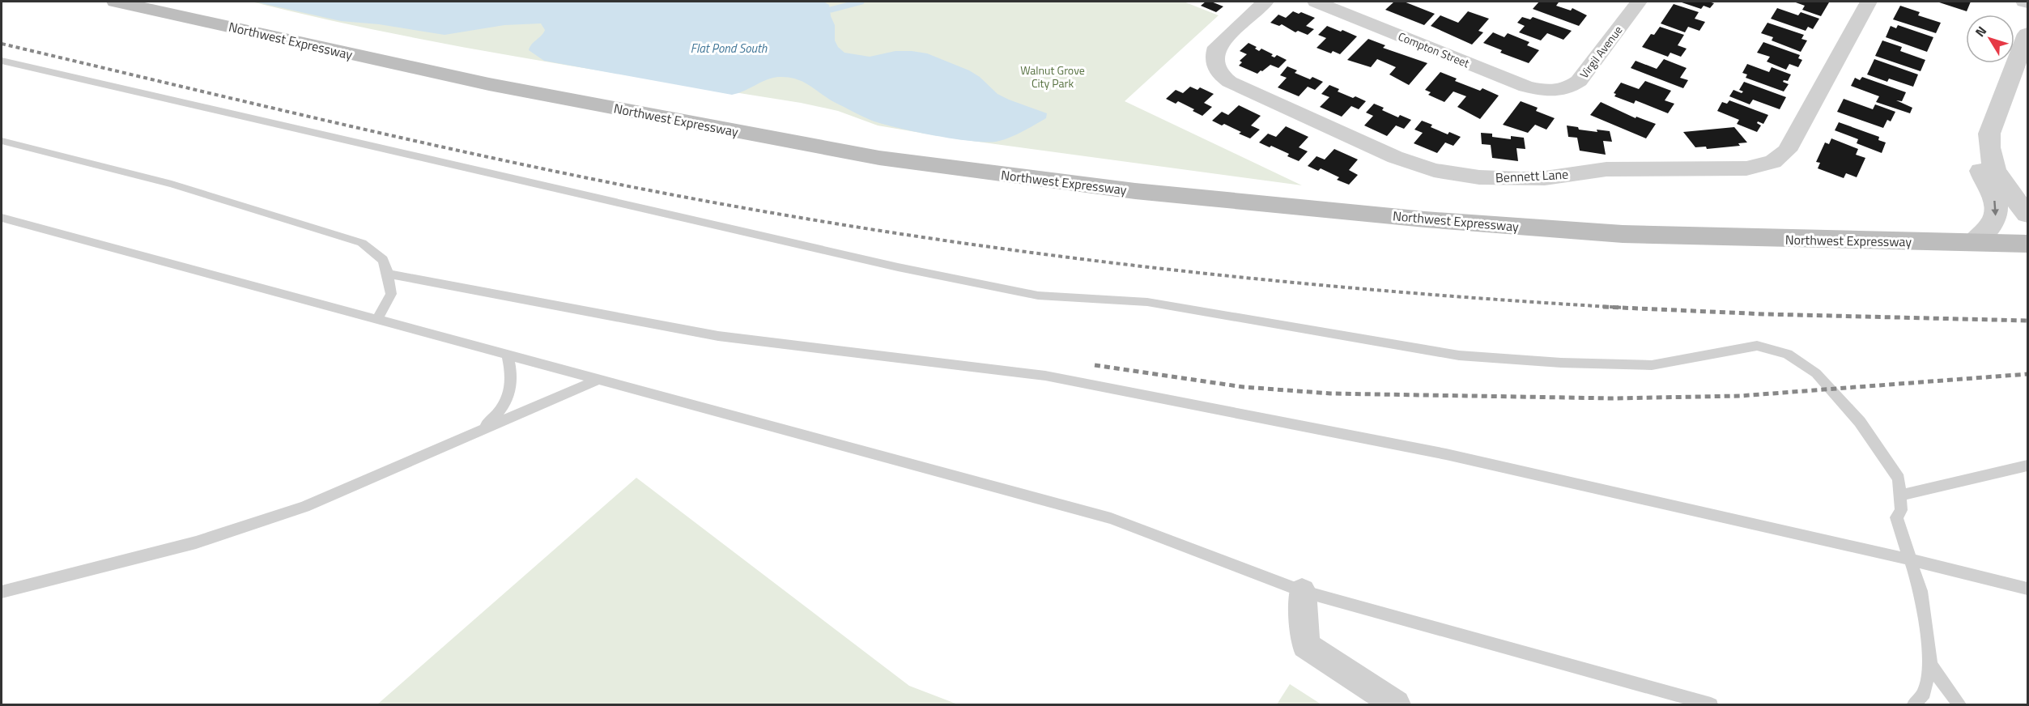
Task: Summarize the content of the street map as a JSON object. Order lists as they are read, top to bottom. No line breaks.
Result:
{"streets":{"main road":["Northwest Expressway"],"street":["Compton Street","Virgil Avenue","Bennett Lane"]},"crossings":[["Compton Street","Virgil Avenue"]],"water":["Flat Pond South"],"parks":["Walnut Grove City Park"],"north":"top left"}
